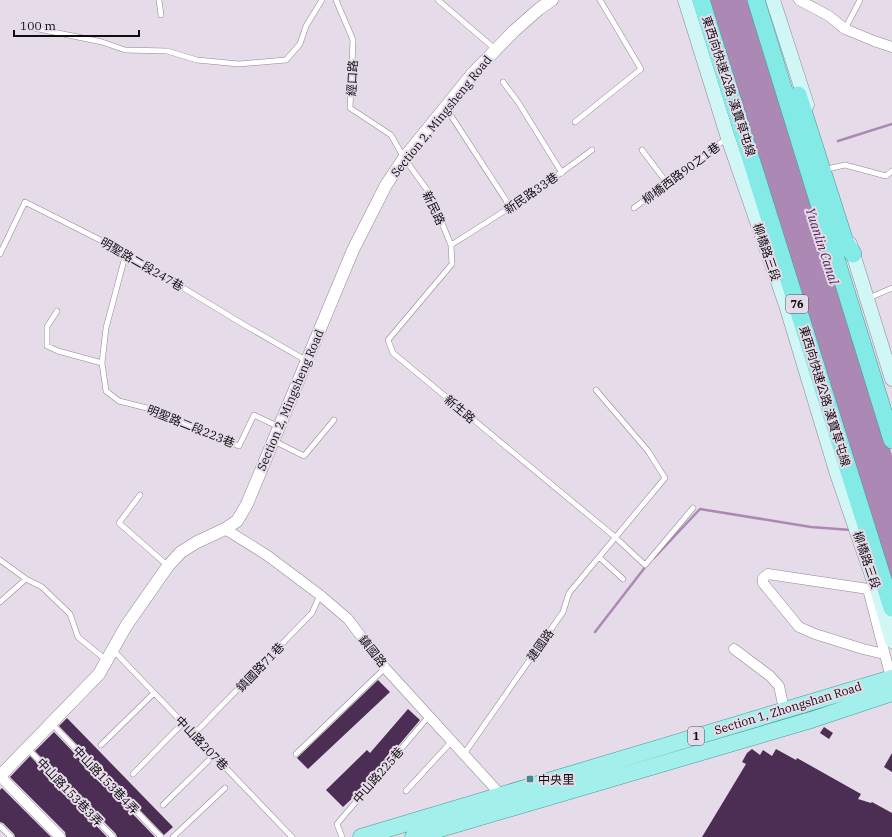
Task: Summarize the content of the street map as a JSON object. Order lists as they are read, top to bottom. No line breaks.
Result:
{"streets":{"highway":["東西向快速公路 漢寶草屯線","76"],"main road":["柳橋路三段","Section 1, Zhongshan Road","1"],"street":["Section 2, Mingsheng Road","鎮國路"],"lane":["經口路","柳橋西路90之1巷","新民路33巷","新民路","明聖路二段247巷","新生路","明聖路二段223巷","建國路","鎮國路71巷","中山路207巷","中山路225巷","中山路153巷4弄","中山路153巷3弄"]},"crossings":[["經口路","Section 2, Mingsheng Road"],["經口路","新民路"],["Section 2, Mingsheng Road","新民路"],["Section 2, Mingsheng Road","明聖路二段247巷"],["Section 2, Mingsheng Road","明聖路二段223巷"],["Section 2, Mingsheng Road","鎮國路"],["Section 2, Mingsheng Road","中山路207巷"],["Section 2, Mingsheng Road","中山路153巷4弄"],["Section 2, Mingsheng Road","中山路153巷3弄"],["柳橋西路90之1巷","柳橋路三段"],["新民路33巷","新民路"],["新民路","新生路"],["明聖路二段247巷","明聖路二段223巷"],["新生路","建國路"],["建國路","鎮國路"],["鎮國路","鎮國路71巷"],["鎮國路","Section 1, Zhongshan Road"],["鎮國路","1"],["鎮國路","中山路225巷"],["鎮國路71巷","中山路207巷"],["Section 1, Zhongshan Road","1"]],"water":["Yuanlin Canal"],"places":{"transit":["中央里"]},"scale_bar":"100 m"}
